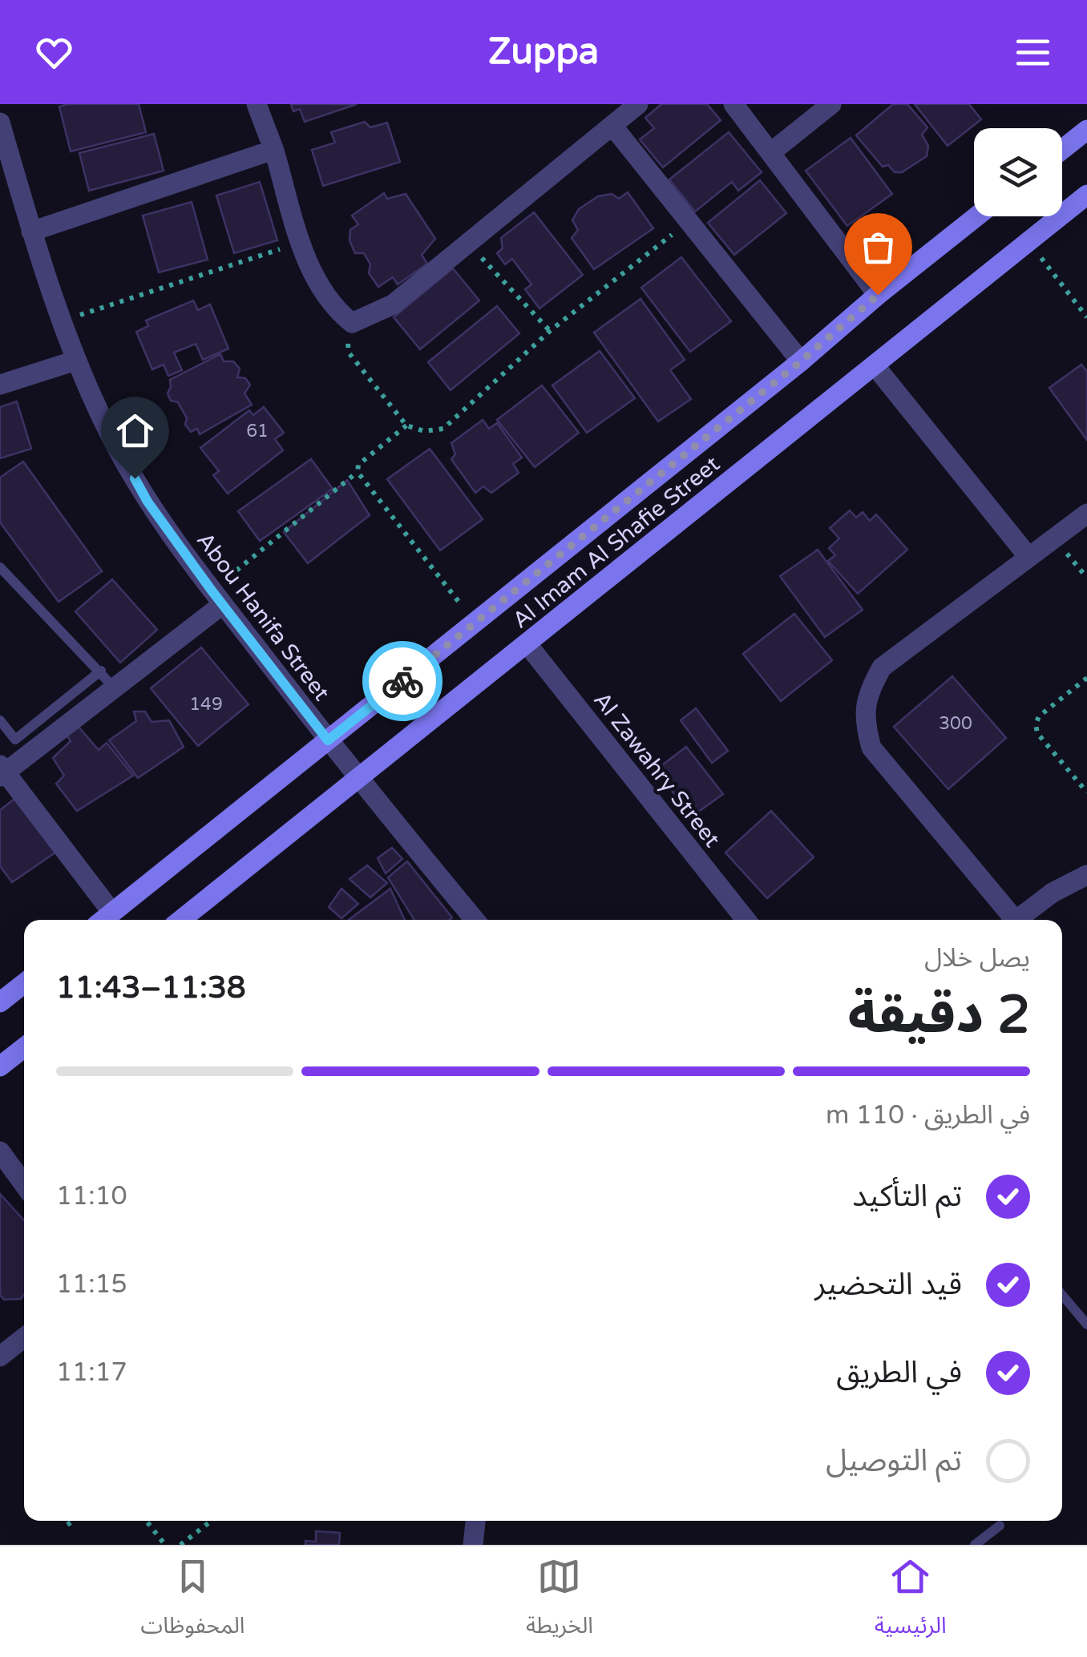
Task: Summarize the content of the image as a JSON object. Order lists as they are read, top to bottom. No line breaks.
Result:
{"streets":{"street":["Al Imam Al Shafie Street","Abou Hanifa Street","Al Zawahry Street"]},"crossings":[["Al Imam Al Shafie Street","Abou Hanifa Street"],["Al Imam Al Shafie Street","Al Zawahry Street"]],"house_numbers":["61","149","300"],"page":{"header":"Zuppa","heading":["2 دقيقة","يصل خلال","11:38–11:43"],"bar":"في الطريق · 110 m","list":[["تم التأكيد","11:10"],["قيد التحضير","11:15"],["في الطريق","11:17"],"تم التوصيل"],"tabs":["الرئيسية","الخريطة","المحفوظات"]}}
